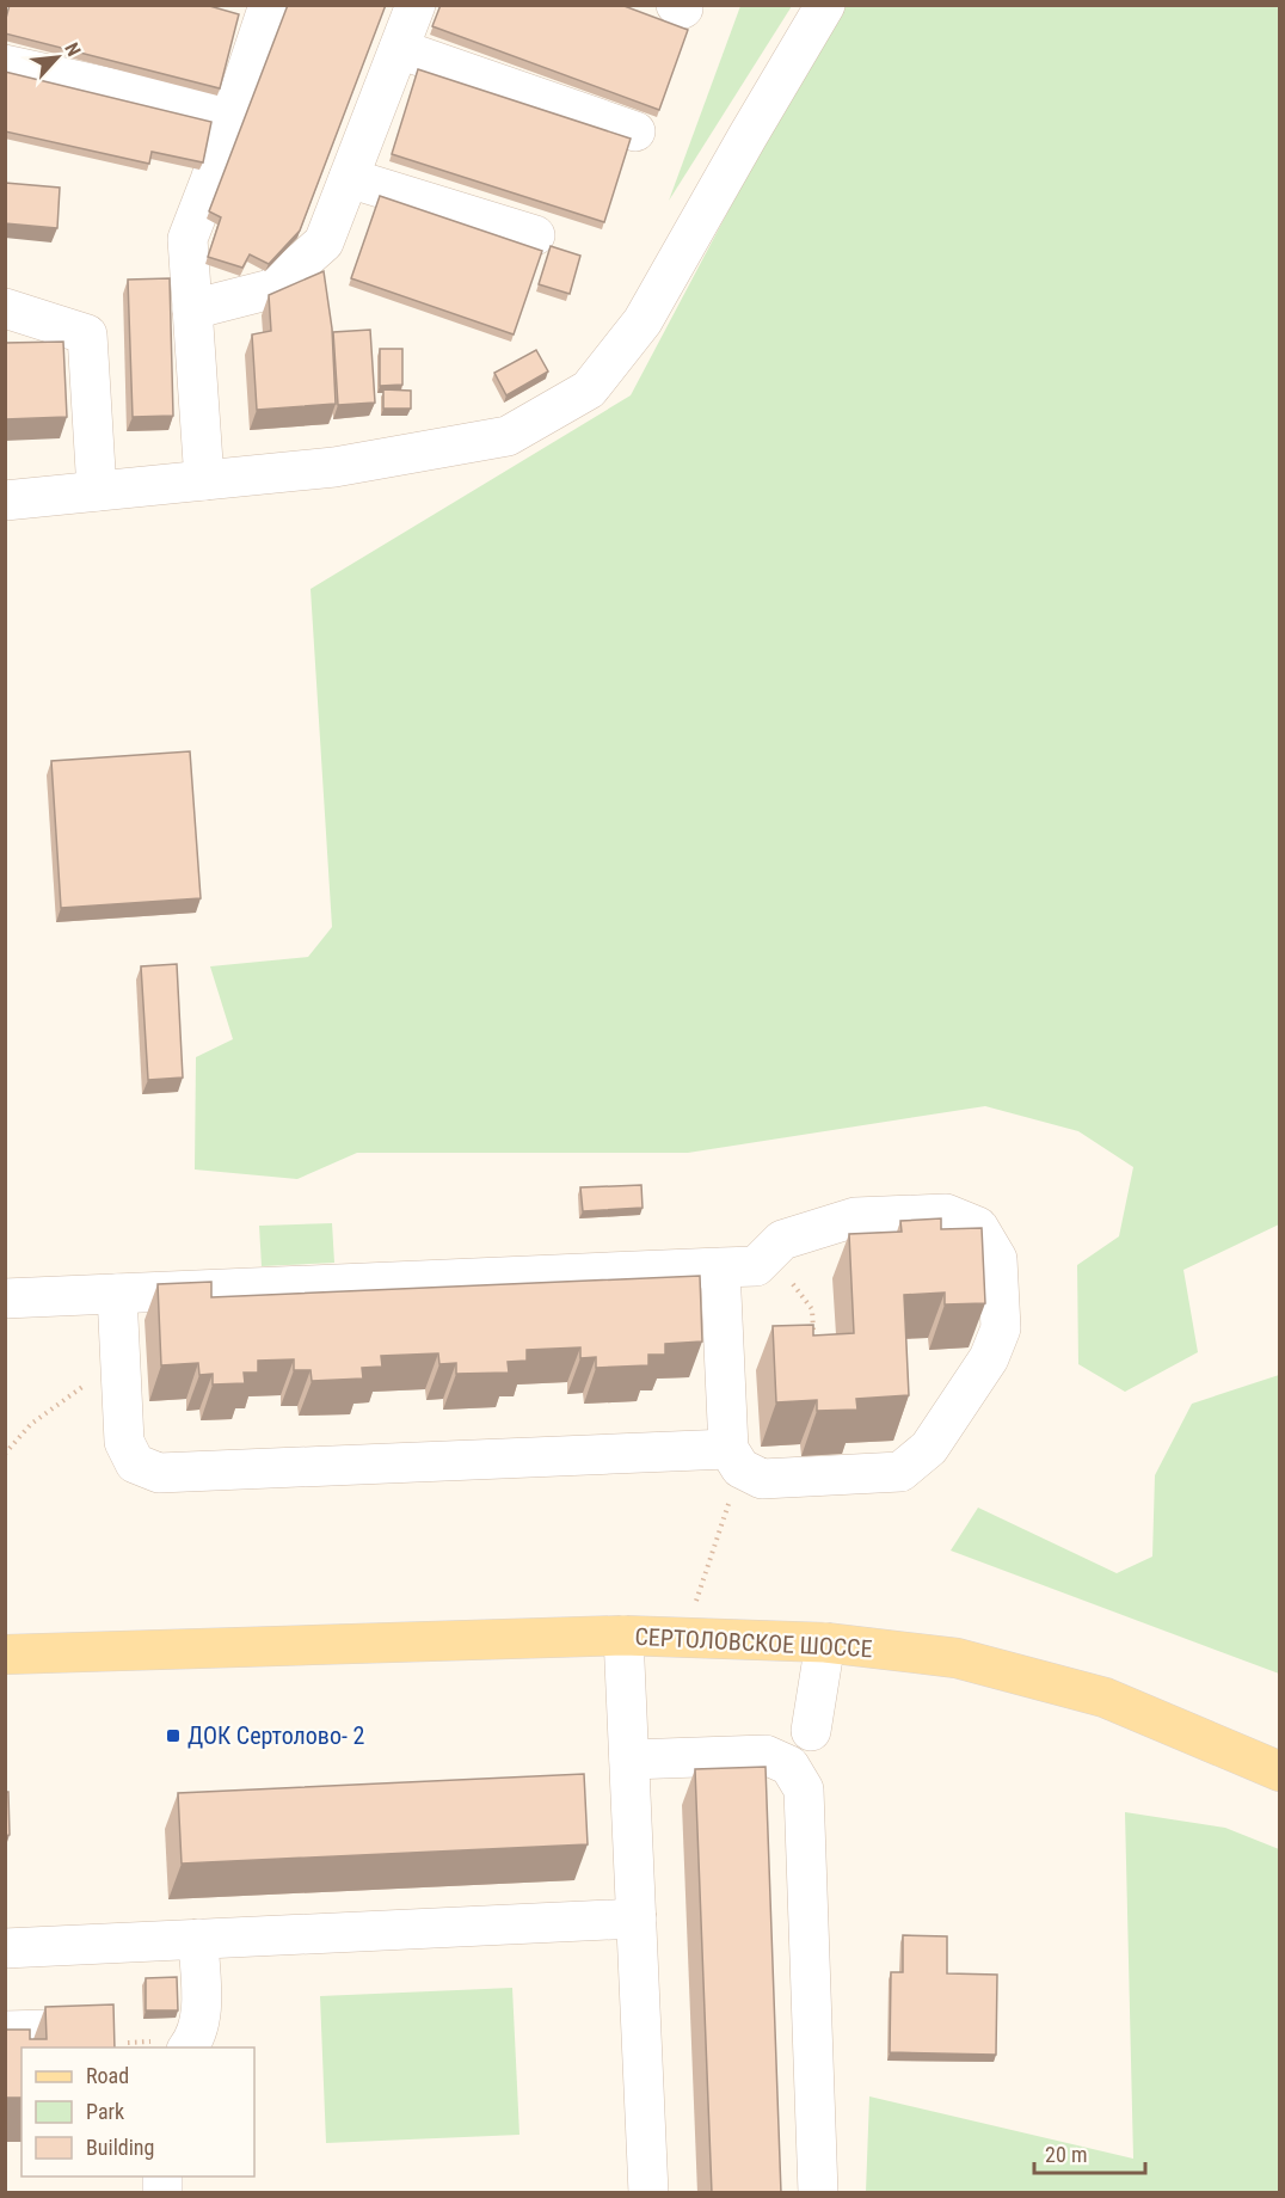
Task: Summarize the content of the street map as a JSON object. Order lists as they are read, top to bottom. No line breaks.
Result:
{"streets":{"main road":["СЕРТОЛОВСКОЕ ШОССЕ"]},"places":{"transit":["ДОК Сертолово- 2"]},"legend":["Road","Park","Building"],"scale_bar":"20 m","north":"top right"}
